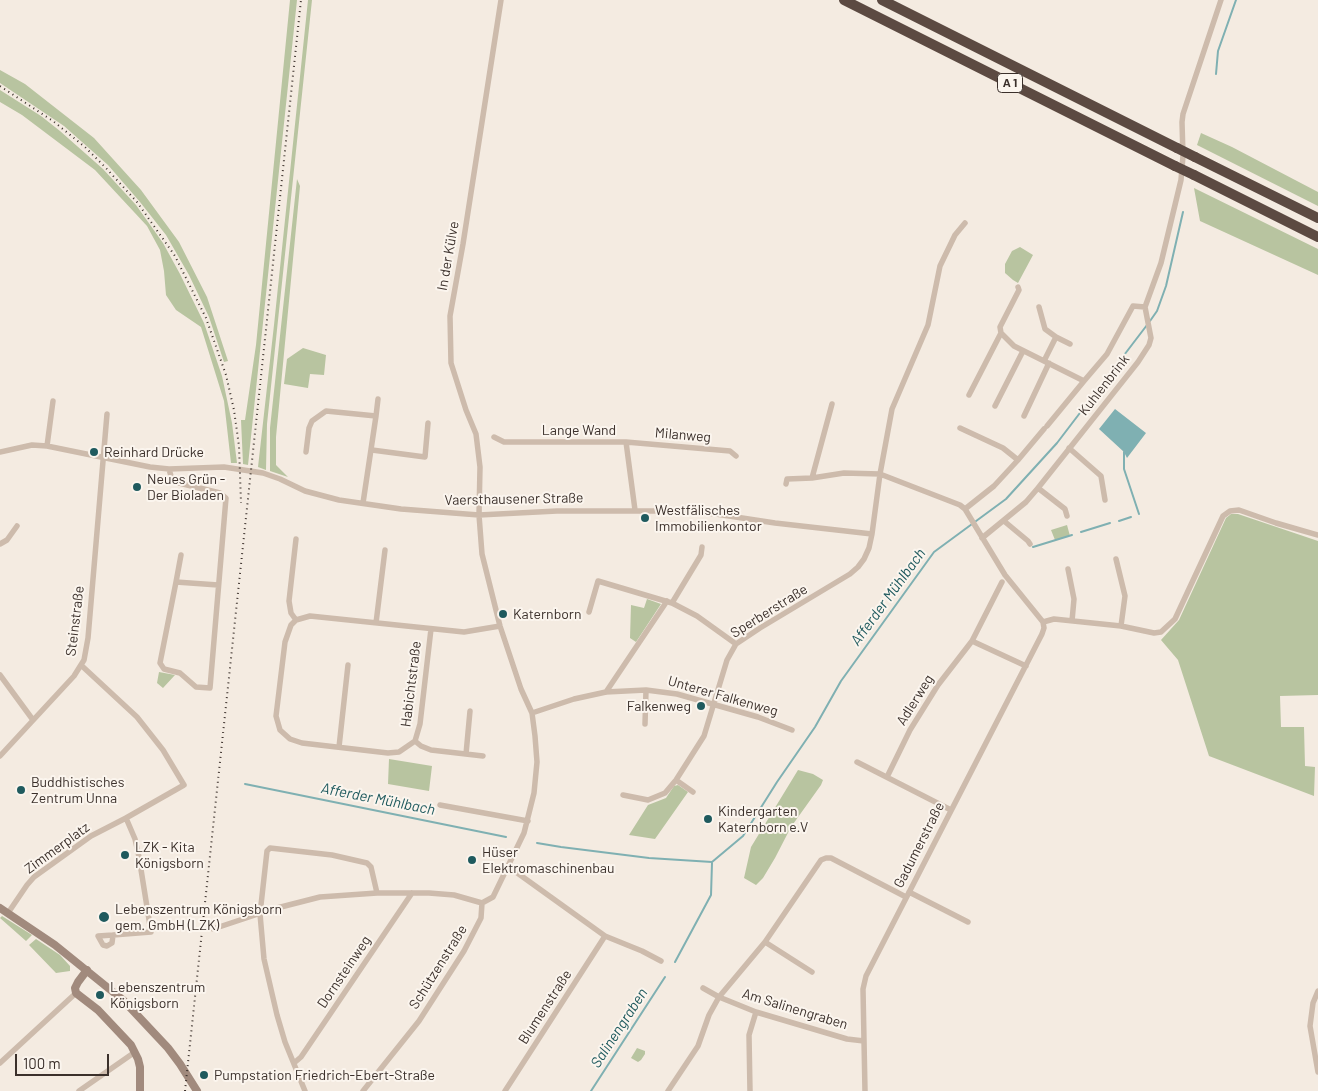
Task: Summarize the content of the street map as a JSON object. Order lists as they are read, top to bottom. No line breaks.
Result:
{"streets":{"highway":["A 1"],"street":["In der Külve","Kuhlenbrink","Lange Wand","Milanweg","Vaersthausener Straße","Sperberstraße","Steinstraße","Habichtstraße","Unterer Falkenweg","Adlerweg","Gadumerstraße","Zimmerplatz","Schützenstraße","Dornsteinweg","Blumenstraße","Am Salinengraben"]},"crossings":[["In der Külve","Vaersthausener Straße"],["Lange Wand","Milanweg"],["Lange Wand","Vaersthausener Straße"],["Vaersthausener Straße","Sperberstraße"],["Vaersthausener Straße","Steinstraße"],["Sperberstraße","Unterer Falkenweg"],["Steinstraße","Zimmerplatz"],["Gadumerstraße","Am Salinengraben"]],"water":["Afferder Mühlbach","Salinengraben"],"places":["Reinhard Drücke","Neues Grün - Der Bioladen","Westfälisches Immobilienkontor","Katernborn","Falkenweg","Buddhistisches Zentrum Unna","Kindergarten Katernborn e.V","LZK - Kita Königsborn","Hüser Elektromaschinenbau","Lebenszentrum Königsborn gem. GmbH (LZK)","Lebenszentrum Königsborn","Pumpstation Friedrich-Ebert-Straße"],"scale_bar":"100 m"}
